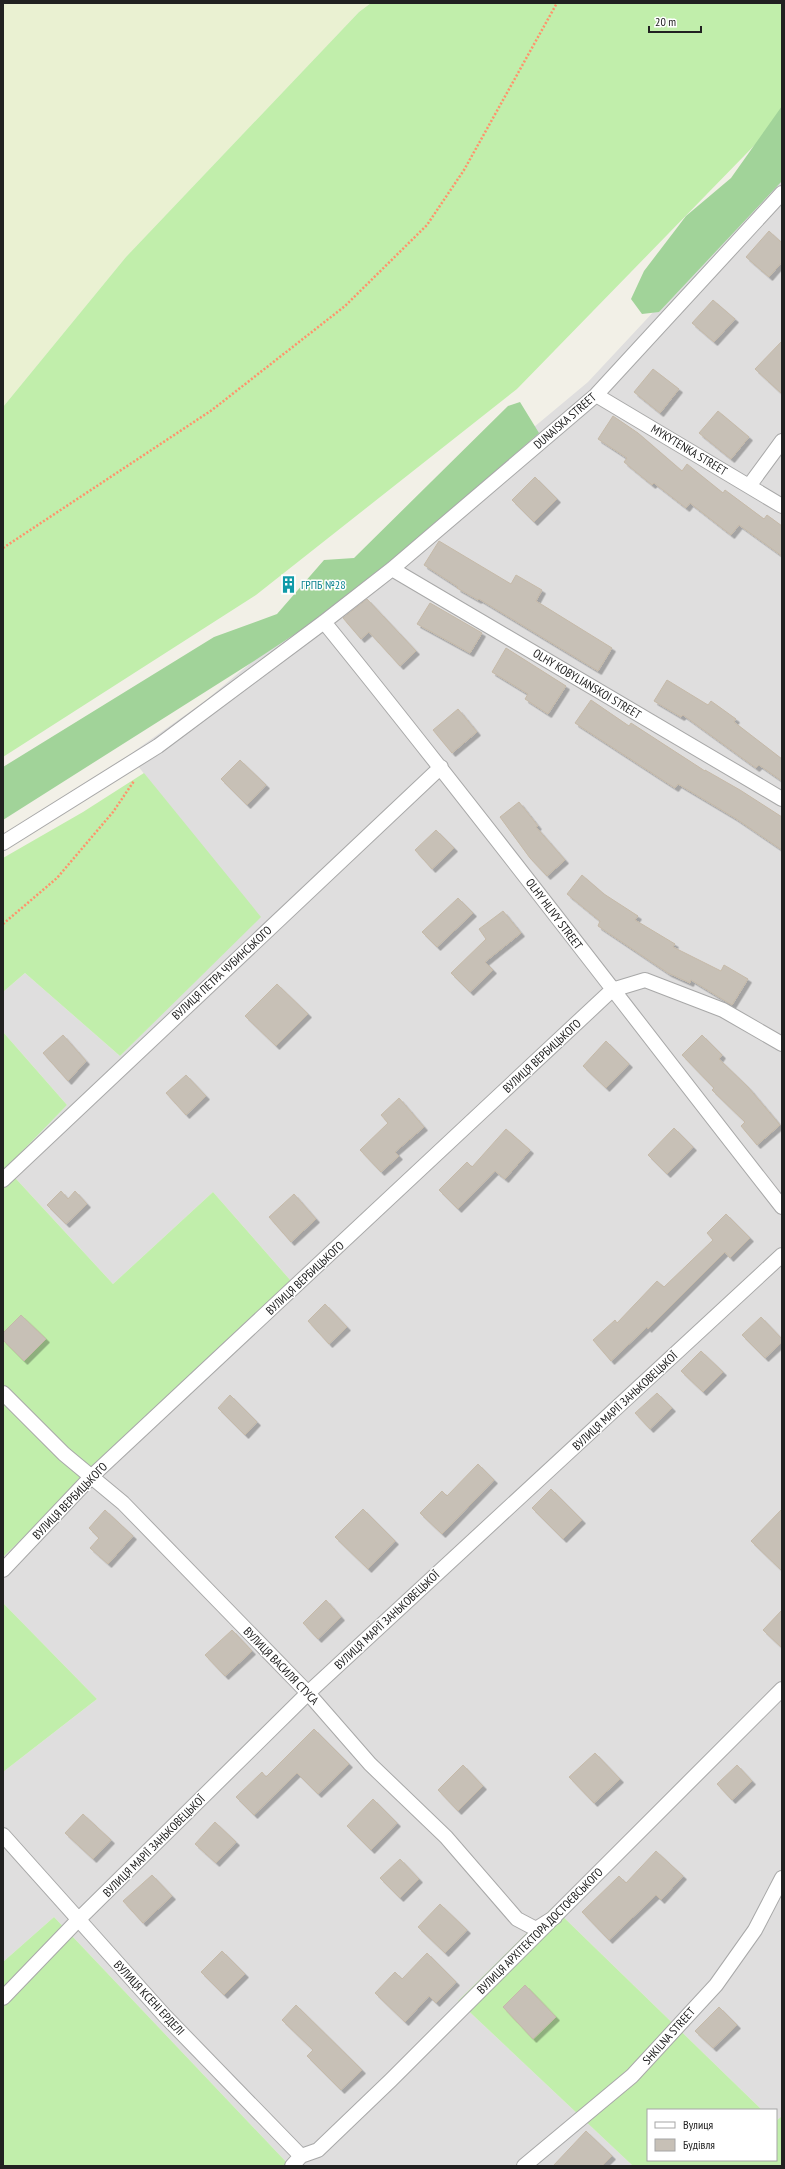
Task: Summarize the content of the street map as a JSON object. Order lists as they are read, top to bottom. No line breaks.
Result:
{"streets":{"street":["DUNAISKA STREET","MYKYTENKA STREET","OLHY KOBYLIANSKOI STREET","OLHY HLIVY STREET","ВУЛИЦЯ ПЕТРА ЧУБИНСЬКОГО","ВУЛИЦЯ ВЕРБИЦЬКОГО","ВУЛИЦЯ МАРІЇ ЗАНЬКОВЕЦЬКОЇ","ВУЛИЦЯ ВАСИЛЯ СТУСА","ВУЛИЦЯ АРХІТЕКТОРА ДОСТОЄВСЬКОГО","ВУЛИЦЯ КСЕНІ ЕРДЕЛІ","SHKILNA STREET"]},"crossings":[["DUNAISKA STREET","MYKYTENKA STREET"],["DUNAISKA STREET","OLHY KOBYLIANSKOI STREET"],["DUNAISKA STREET","OLHY HLIVY STREET"],["OLHY HLIVY STREET","ВУЛИЦЯ ПЕТРА ЧУБИНСЬКОГО"],["OLHY HLIVY STREET","ВУЛИЦЯ ВЕРБИЦЬКОГО"],["ВУЛИЦЯ ВЕРБИЦЬКОГО","ВУЛИЦЯ ВАСИЛЯ СТУСА"],["ВУЛИЦЯ МАРІЇ ЗАНЬКОВЕЦЬКОЇ","ВУЛИЦЯ ВАСИЛЯ СТУСА"],["ВУЛИЦЯ МАРІЇ ЗАНЬКОВЕЦЬКОЇ","ВУЛИЦЯ КСЕНІ ЕРДЕЛІ"],["ВУЛИЦЯ ВАСИЛЯ СТУСА","ВУЛИЦЯ АРХІТЕКТОРА ДОСТОЄВСЬКОГО"],["ВУЛИЦЯ АРХІТЕКТОРА ДОСТОЄВСЬКОГО","ВУЛИЦЯ КСЕНІ ЕРДЕЛІ"]],"places":{"building":["ГРПБ №28"]},"legend":["Вулиця","Будівля"],"scale_bar":"20 m"}
